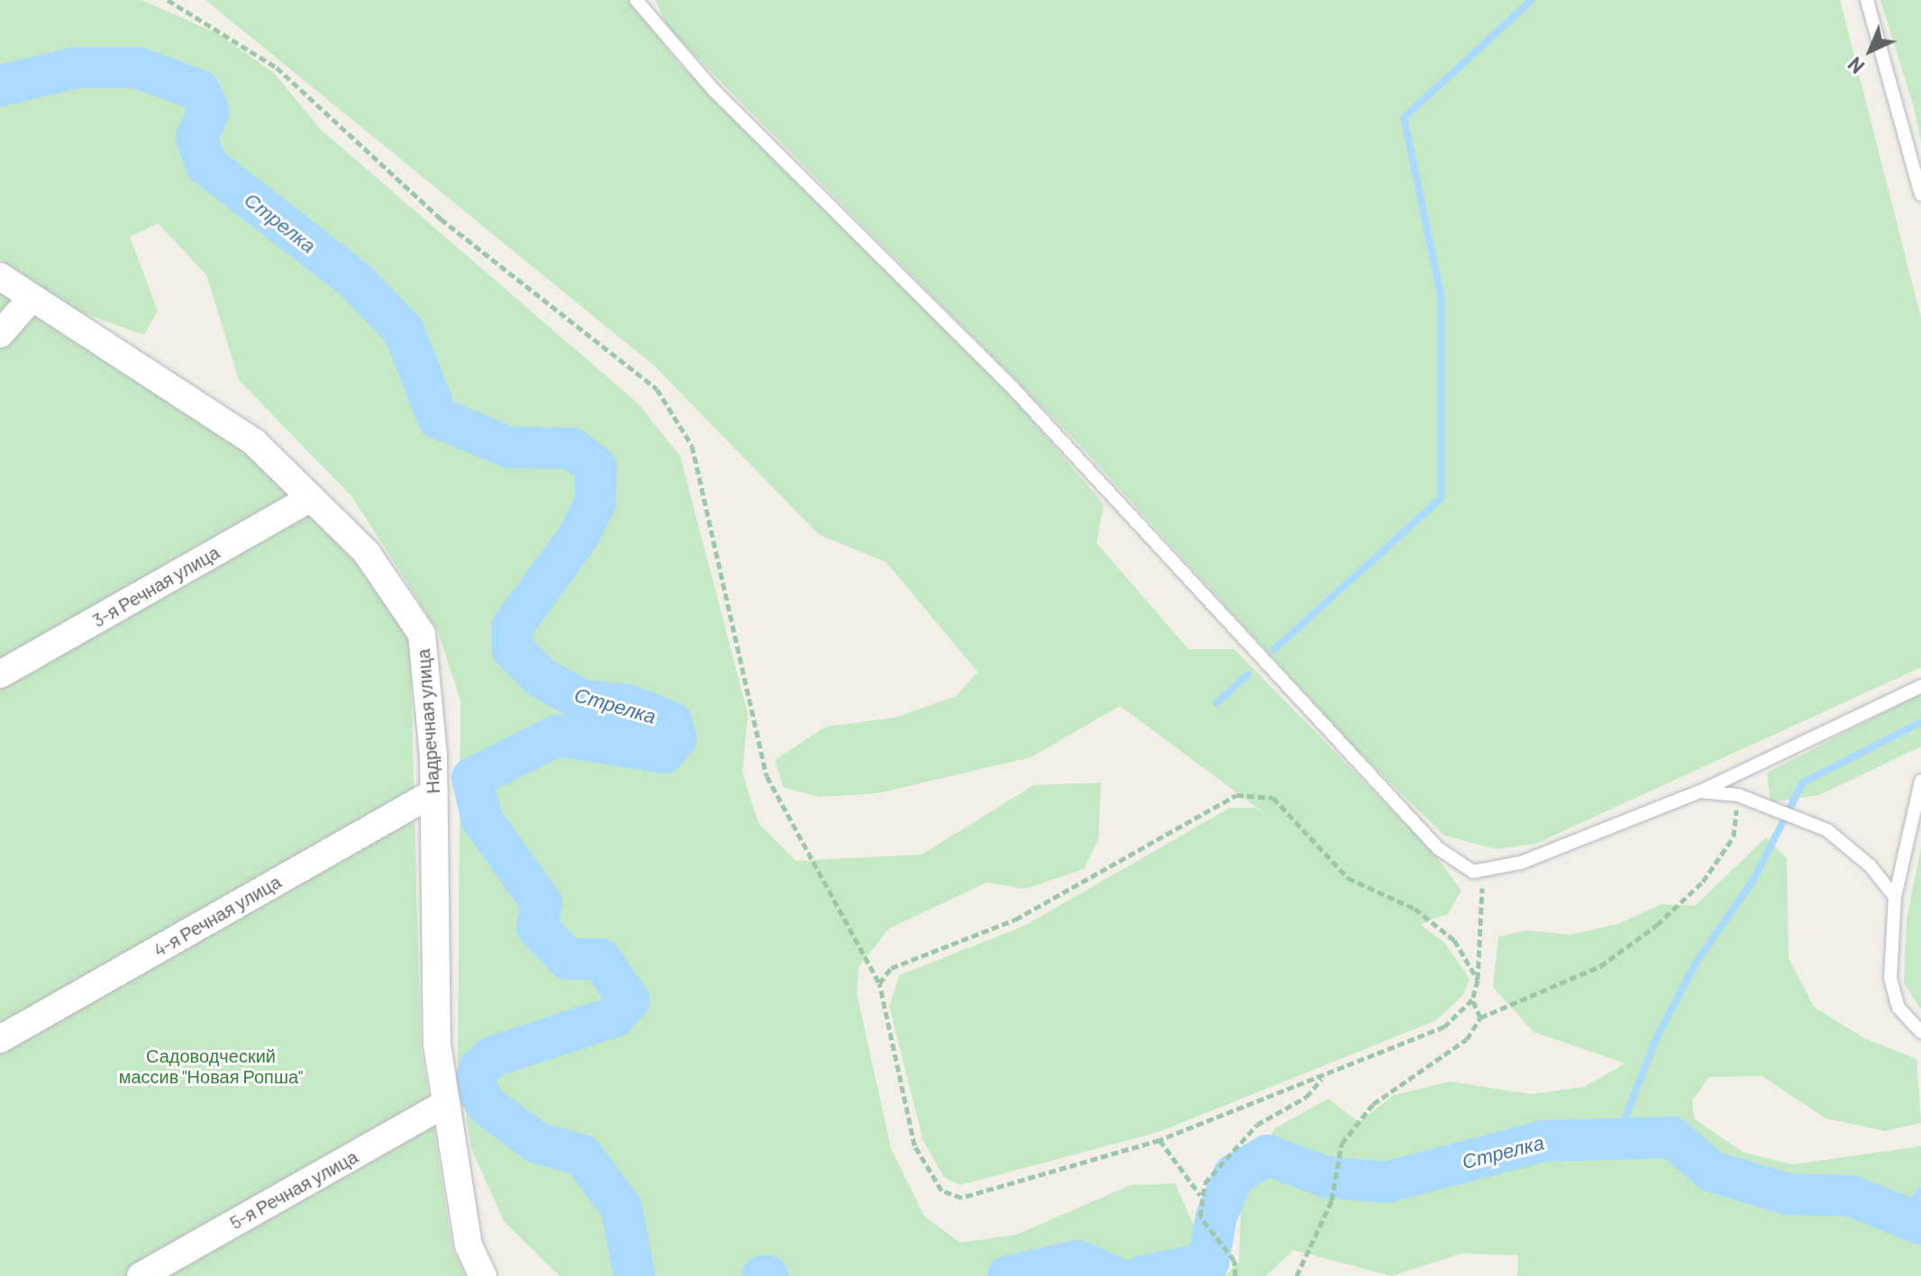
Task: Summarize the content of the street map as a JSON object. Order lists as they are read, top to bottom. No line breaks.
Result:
{"streets":{"street":["3-я Речная улица","Надречная улица","4-я Речная улица","5-я Речная улица"]},"crossings":[["3-я Речная улица","Надречная улица"],["Надречная улица","4-я Речная улица"],["Надречная улица","5-я Речная улица"]],"water":["Стрелка"],"parks":["Садоводческий массив \"Новая Ропша\""],"north":"bottom left"}
